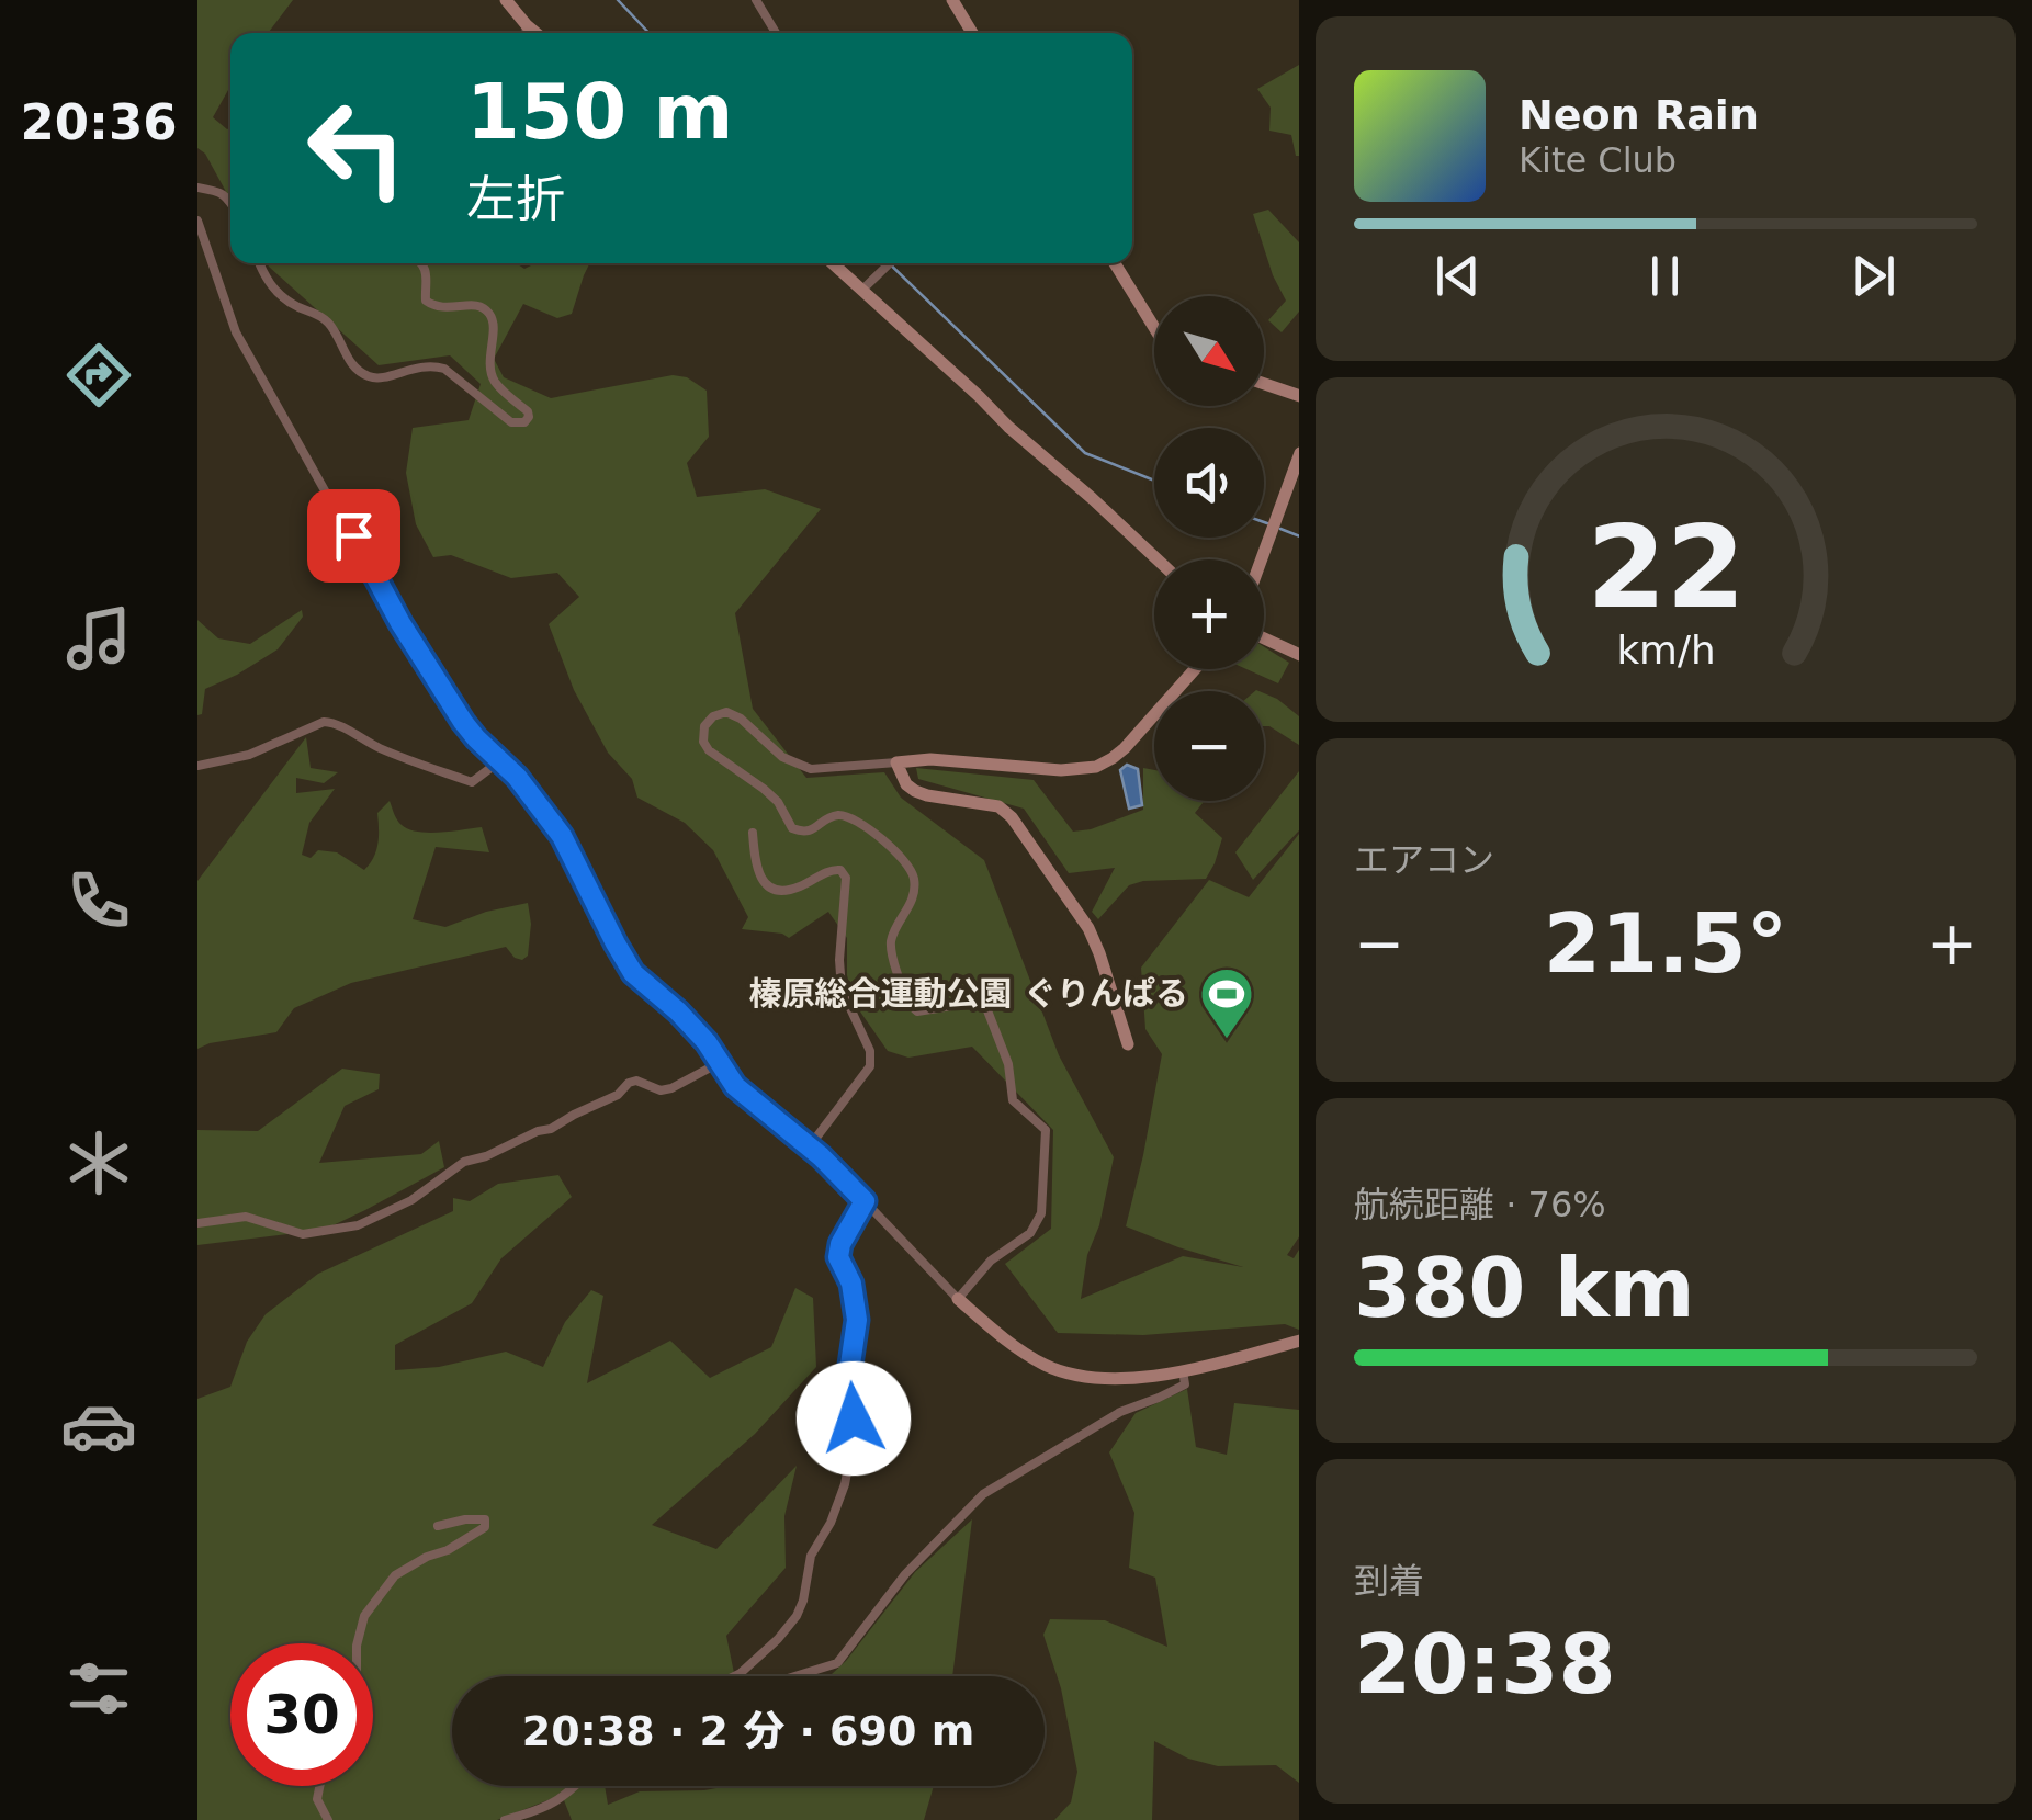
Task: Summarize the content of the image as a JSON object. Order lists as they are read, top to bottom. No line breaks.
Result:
{"places":{"sports":["榛原総合運動公園 ぐりんぱる"]},"north":"bottom right","page":{"tabs":"20:36","turn":["150 m","左折"],"song":["Neon Rain","Kite Club"],"map_buttons":["+","−"],"tile":["エアコン",["航続距離 · 76%","380 km"],["到着","20:38"]],"heat":["−","21.5°","+"],"limit":"30","trip":"20:38 · 2 分 · 690 m","gauge":["22","km/h"]}}
